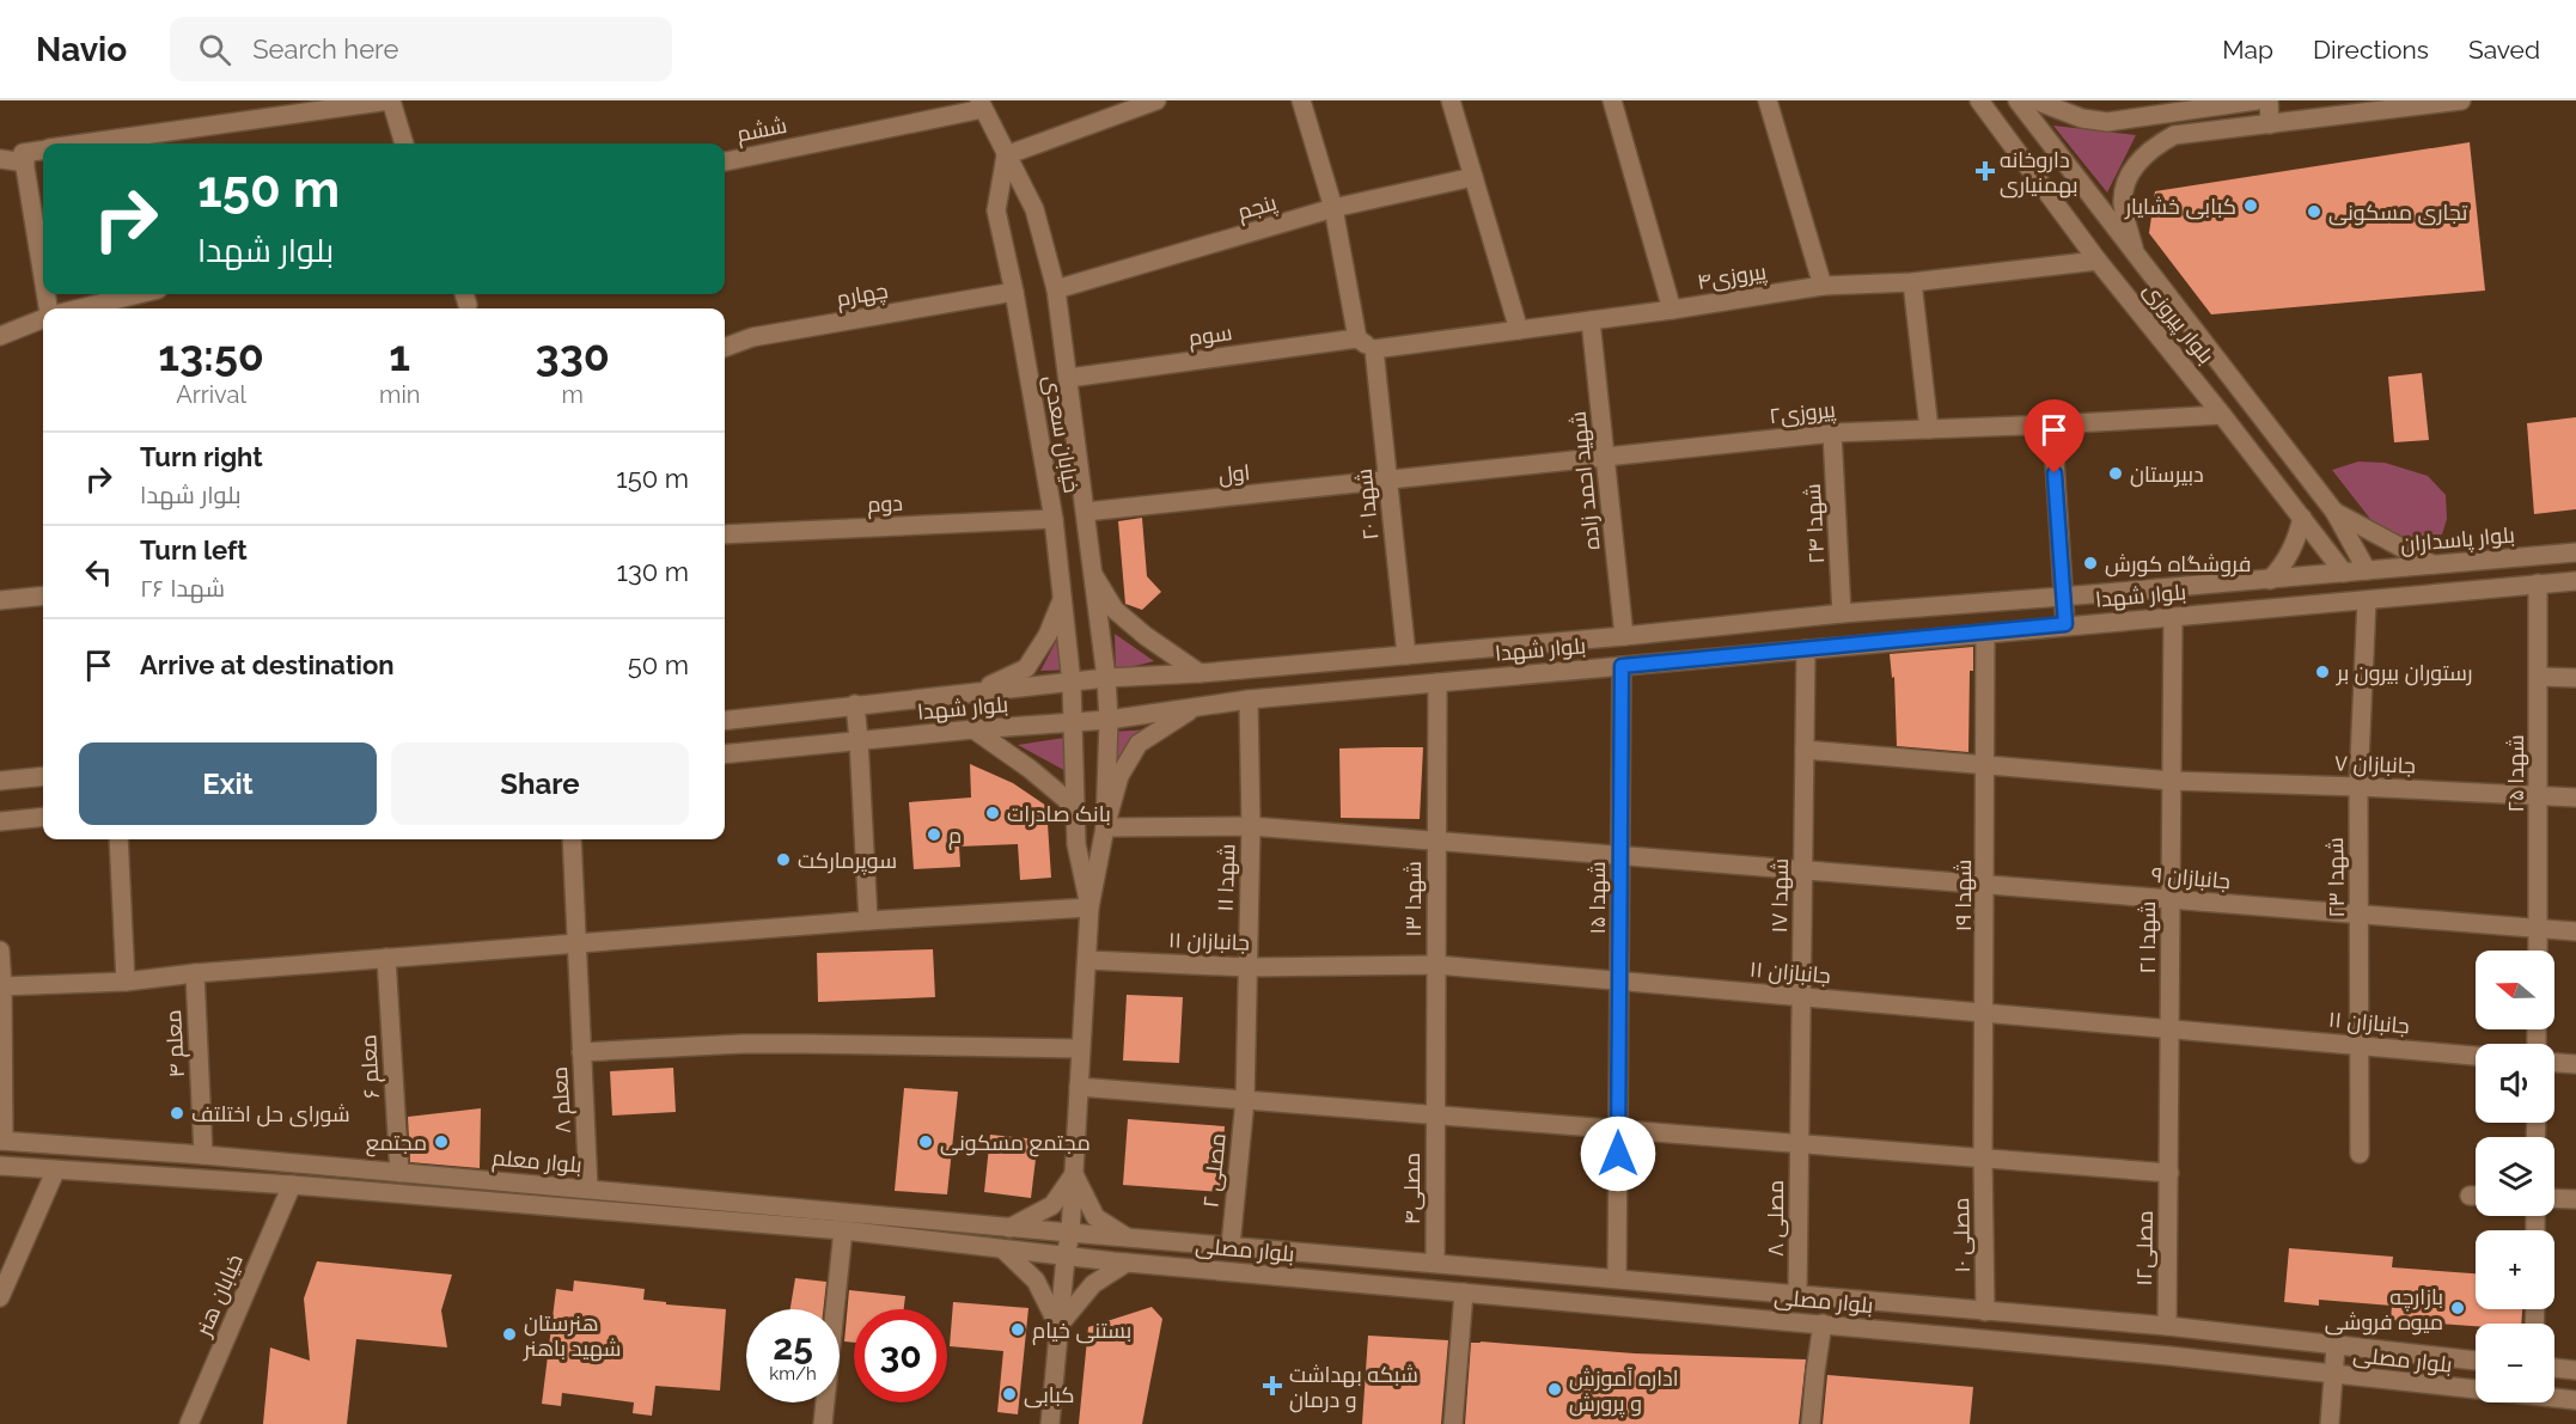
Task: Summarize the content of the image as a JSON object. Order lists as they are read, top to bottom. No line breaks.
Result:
{"streets":{"street":["ششم","پنجم","پیروزی۴","چهارم","بلوار پیروزی","سوم","پیروزی۲","خیابان سعدی","اول","شهید احمد زاده","دوم","شهدا ۲۰","شهدا ۲۴","بلوار پاسداران","بلوار شهدا","جانبازان ۷","شهدا ۲۵","شهدا ۱۱","جانبازان ۹","شهدا ۲۳","شهدا ۱۷","شهدا ۱۹","شهدا ۱۵","شهدا ۱۳","شهدا ۲۱","جانبازان ۱۱","معلم ۴","معلم ۶","معلم ۸","بلوار معلم","مصلی ۲","مصلی۴","مصلی ۸","مصلی ۱۰","مصلی۱۲","بلوار مصلی","خیابان هنر"]},"crossings":[["ششم","خیابان سعدی"],["پنجم","خیابان سعدی"],["پیروزی۴","بلوار پیروزی"],["پیروزی۴","شهید احمد زاده"],["پیروزی۴","شهدا ۲۰"],["چهارم","خیابان سعدی"],["بلوار پیروزی","پیروزی۲"],["بلوار پیروزی","بلوار پاسداران"],["بلوار پیروزی","بلوار شهدا"],["بلوار پیروزی","شهدا ۲۳"],["سوم","خیابان سعدی"],["پیروزی۲","اول"],["پیروزی۲","شهید احمد زاده"],["پیروزی۲","شهدا ۲۰"],["پیروزی۲","شهدا ۲۴"],["خیابان سعدی","اول"],["خیابان سعدی","دوم"],["خیابان سعدی","بلوار شهدا"],["خیابان سعدی","جانبازان ۹"],["اول","شهدا ۲۰"],["شهید احمد زاده","بلوار شهدا"],["شهدا ۲۰","بلوار شهدا"],["شهدا ۲۴","بلوار شهدا"],["بلوار پاسداران","بلوار شهدا"],["بلوار پاسداران","شهدا ۲۳"],["بلوار شهدا","شهدا ۱۱"],["بلوار شهدا","شهدا ۲۳"],["بلوار شهدا","شهدا ۱۷"],["بلوار شهدا","شهدا ۱۹"],["بلوار شهدا","شهدا ۱۵"],["بلوار شهدا","شهدا ۱۳"],["بلوار شهدا","شهدا ۲۱"],["جانبازان ۷","شهدا ۲۵"],["جانبازان ۷","شهدا ۲۳"],["جانبازان ۷","شهدا ۱۷"],["جانبازان ۷","شهدا ۱۹"],["جانبازان ۷","شهدا ۲۱"],["شهدا ۲۵","جانبازان ۹"],["شهدا ۱۱","جانبازان ۹"],["شهدا ۱۱","جانبازان ۱۱"],["شهدا ۱۱","مصلی ۲"],["جانبازان ۹","شهدا ۲۳"],["جانبازان ۹","شهدا ۱۷"],["جانبازان ۹","شهدا ۱۹"],["جانبازان ۹","شهدا ۱۵"],["جانبازان ۹","شهدا ۱۳"],["جانبازان ۹","شهدا ۲۱"],["شهدا ۲۳","جانبازان ۱۱"],["شهدا ۱۷","جانبازان ۱۱"],["شهدا ۱۷","مصلی ۸"],["شهدا ۱۹","جانبازان ۱۱"],["شهدا ۱۹","مصلی ۱۰"],["شهدا ۱۵","جانبازان ۱۱"],["شهدا ۱۵","بلوار مصلی"],["شهدا ۱۳","جانبازان ۱۱"],["شهدا ۱۳","مصلی۴"],["شهدا ۲۱","جانبازان ۱۱"],["شهدا ۲۱","مصلی۱۲"],["معلم ۴","بلوار معلم"],["معلم ۶","بلوار معلم"],["معلم ۸","بلوار معلم"],["بلوار معلم","بلوار مصلی"],["مصلی ۲","بلوار مصلی"],["مصلی۴","بلوار مصلی"],["مصلی ۸","بلوار مصلی"],["مصلی ۱۰","بلوار مصلی"],["مصلی۱۲","بلوار مصلی"]],"places":{"health":["داروخانه بهمنیاری","شبکه بهداشت و درمان"],"other":["کبابی خشایار","تجاری مسکونی","دبیرستان","فروشگاه کورش","رستوران بیرون بر","بانک صادرات","م","سوپرمارکت","شورای حل اختلتف","مجتمع","مجتمع مسکونی","بازارچه میوه فروشی","بستنی خیام","هنرستان شهید باهنر","اداره آموزش و پرورش","کبابی"]},"north":"left","page":{"header":"Navio","search":"Search here","nav":["Map","Directions","Saved"],"turn":["150 m","بلوار شهدا"],"eta":["13:50","Arrival","1","min","330","m"],"list":[{"name":"Turn right","note":"بلوار شهدا","value":"150 m"},{"name":"Turn left","note":"شهدا ۲۶","value":"130 m"},{"name":"Arrive at destination","value":"50 m"}],"buttons":["Exit","Share"],"map_buttons":["+","−"],"speed":"25 km/h","limit":"30"}}
